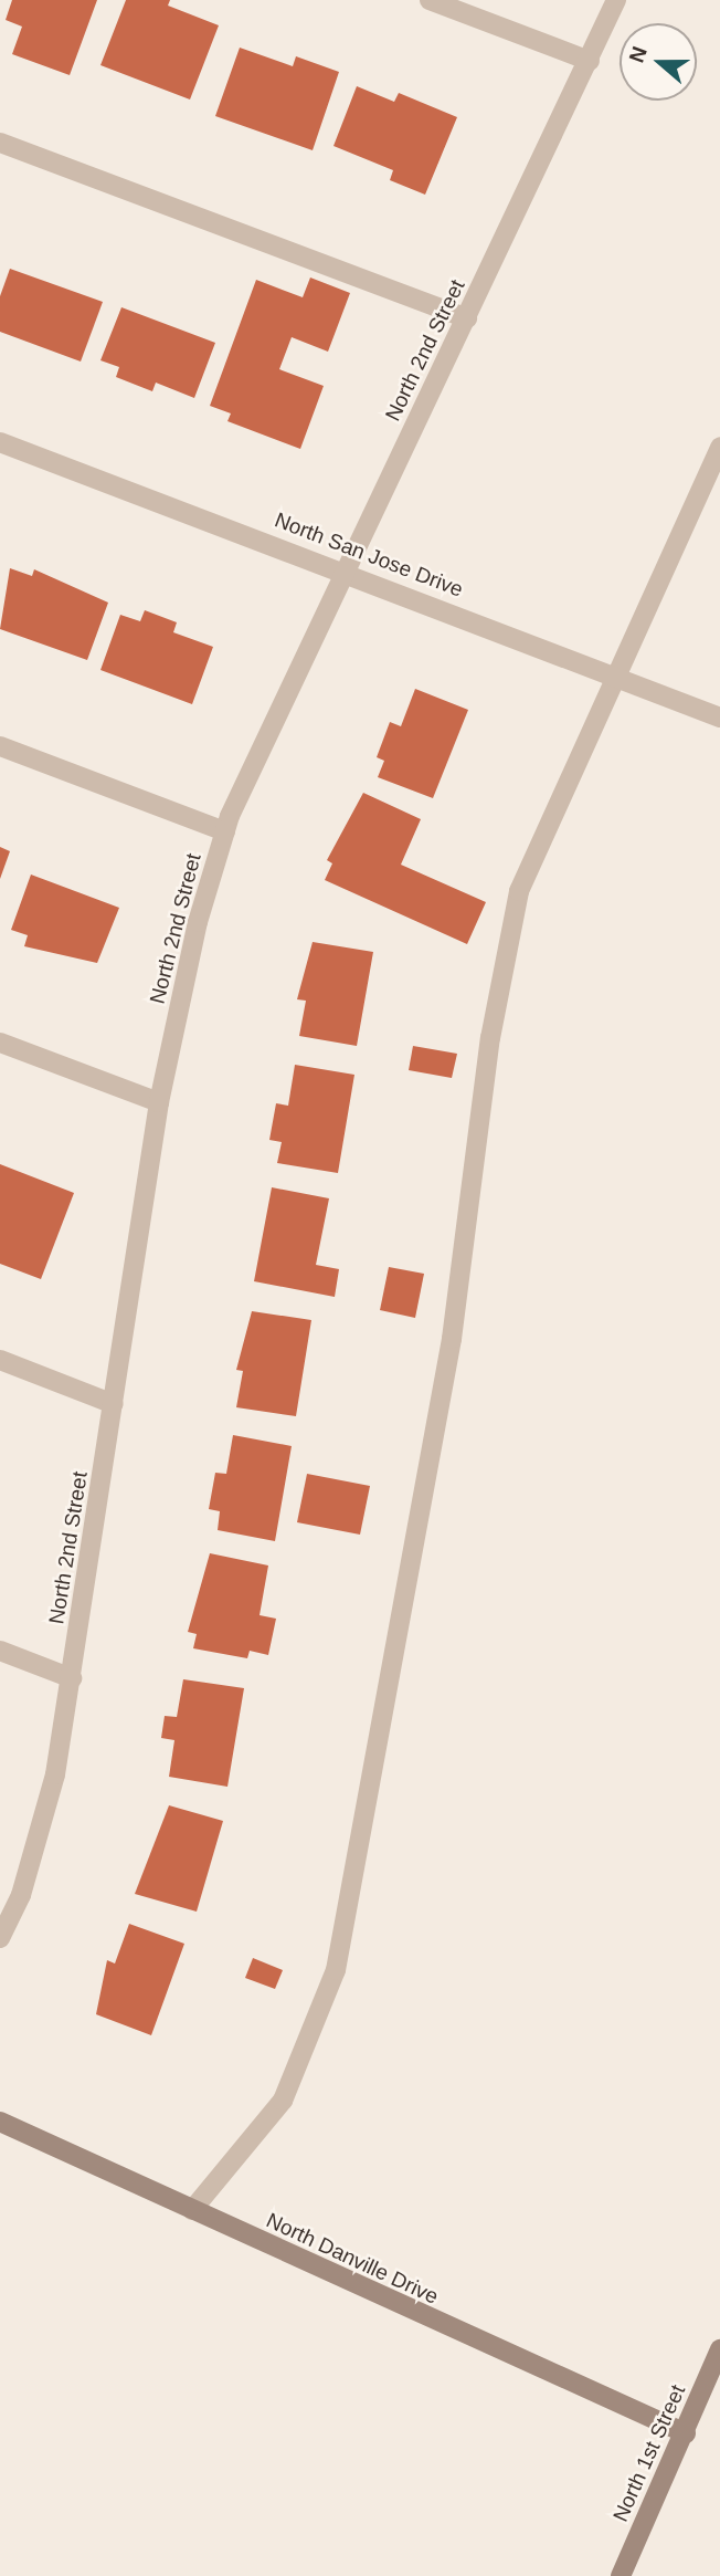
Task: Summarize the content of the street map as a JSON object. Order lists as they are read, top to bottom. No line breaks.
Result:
{"streets":{"main road":["North Danville Drive","North 1st Street"],"street":["North 2nd Street","North San Jose Drive"]},"crossings":[["North 2nd Street","North San Jose Drive"],["North Danville Drive","North 1st Street"]],"north":"left"}
